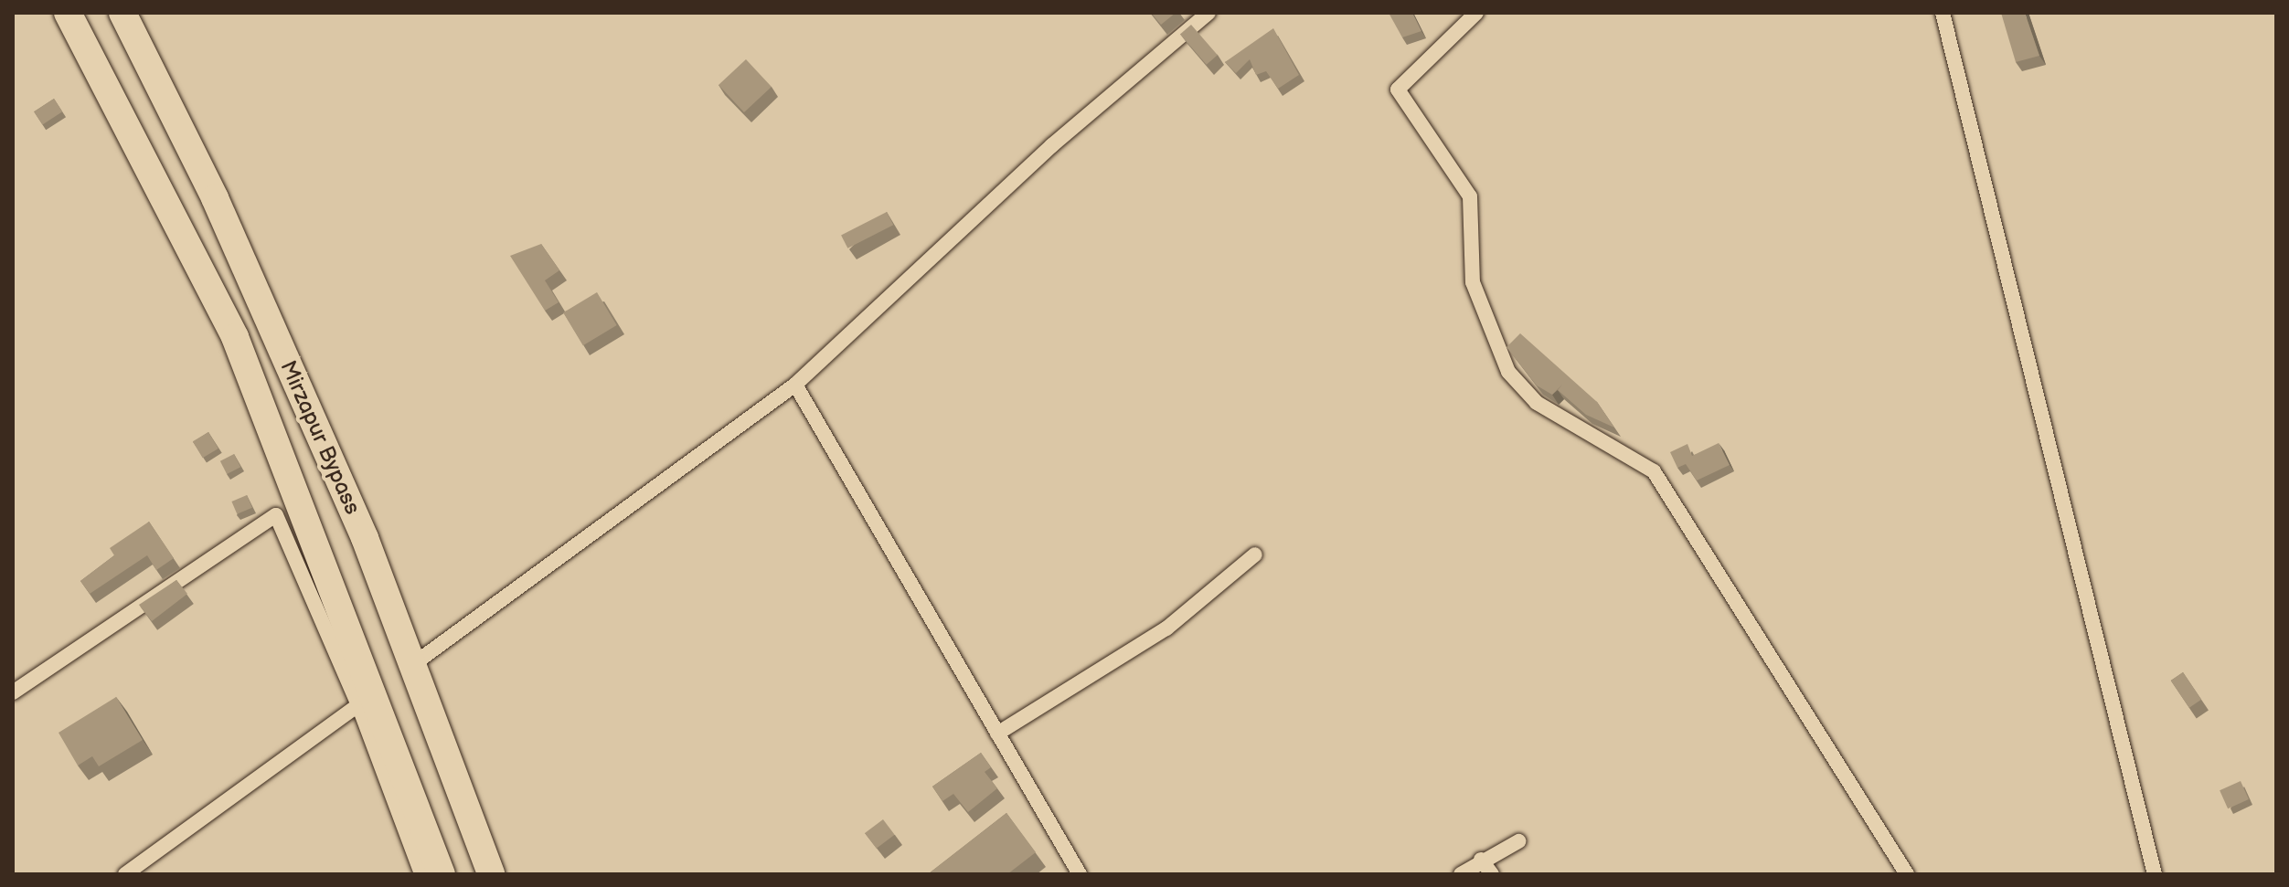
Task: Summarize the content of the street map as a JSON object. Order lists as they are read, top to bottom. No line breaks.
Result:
{"streets":{"highway":["Mirzapur Bypass"]}}
